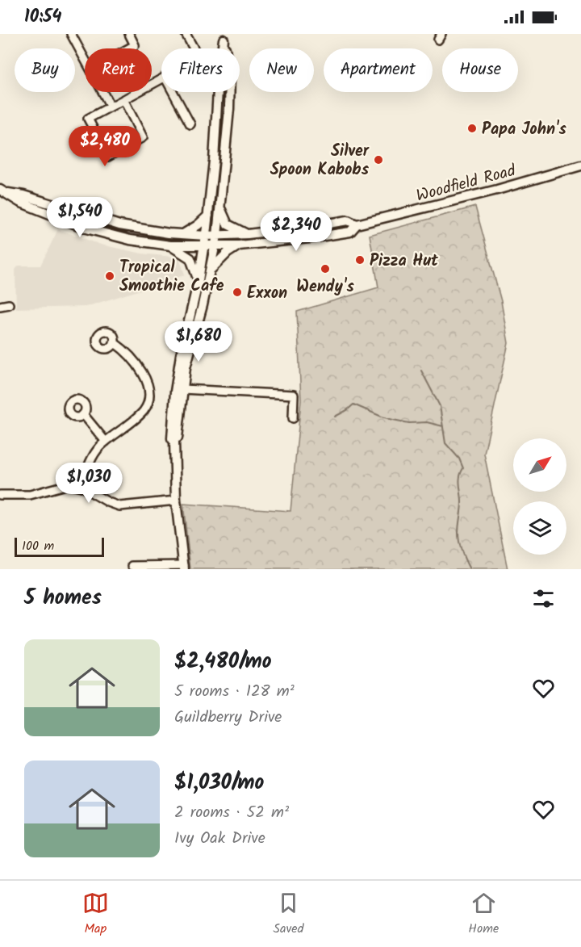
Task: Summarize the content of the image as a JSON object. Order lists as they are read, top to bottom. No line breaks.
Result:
{"streets":{"main road":["Woodfield Road"]},"places":["Papa John's","Silver Spoon Kabobs","Pizza Hut","Wendy's","Tropical Smoothie Cafe","Exxon"],"scale_bar":"100 m","north":"top right","page":{"status":"10:54","chip":["Buy","Rent","Filters","New","Apartment","House"],"price":["$2,480","$1,540","$2,340","$1,680","$1,030"],"scale":"100 m","heading":"5 homes","list":[{"name":"$2,480/mo","note":"5 rooms · 128 m² · Guildberry Drive"},{"name":"$1,030/mo","note":"2 rooms · 52 m² · Ivy Oak Drive"}],"tabs":["Map","Saved","Home"]}}
